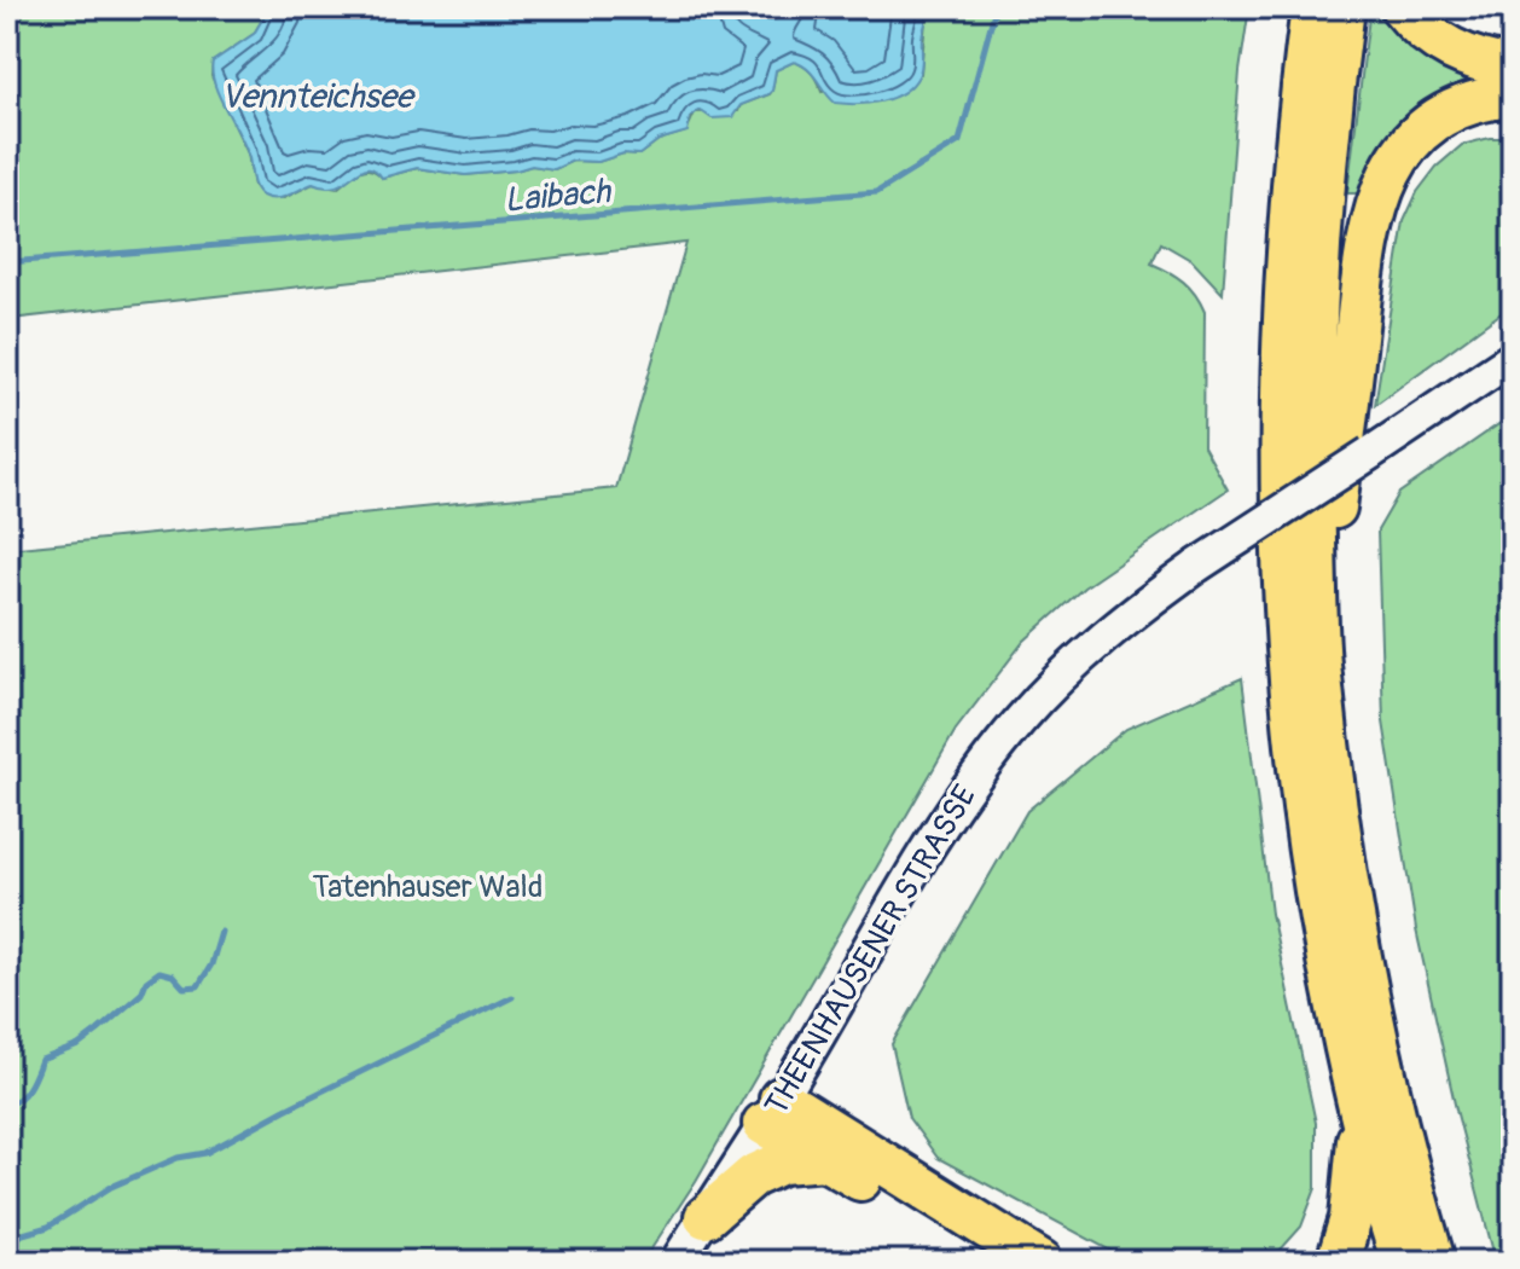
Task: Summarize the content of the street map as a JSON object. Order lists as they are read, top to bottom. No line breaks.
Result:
{"streets":{"main road":["THEENHAUSENER STRASSE"]},"water":["Vennteichsee","Laibach"],"parks":["Tatenhauser Wald"]}
